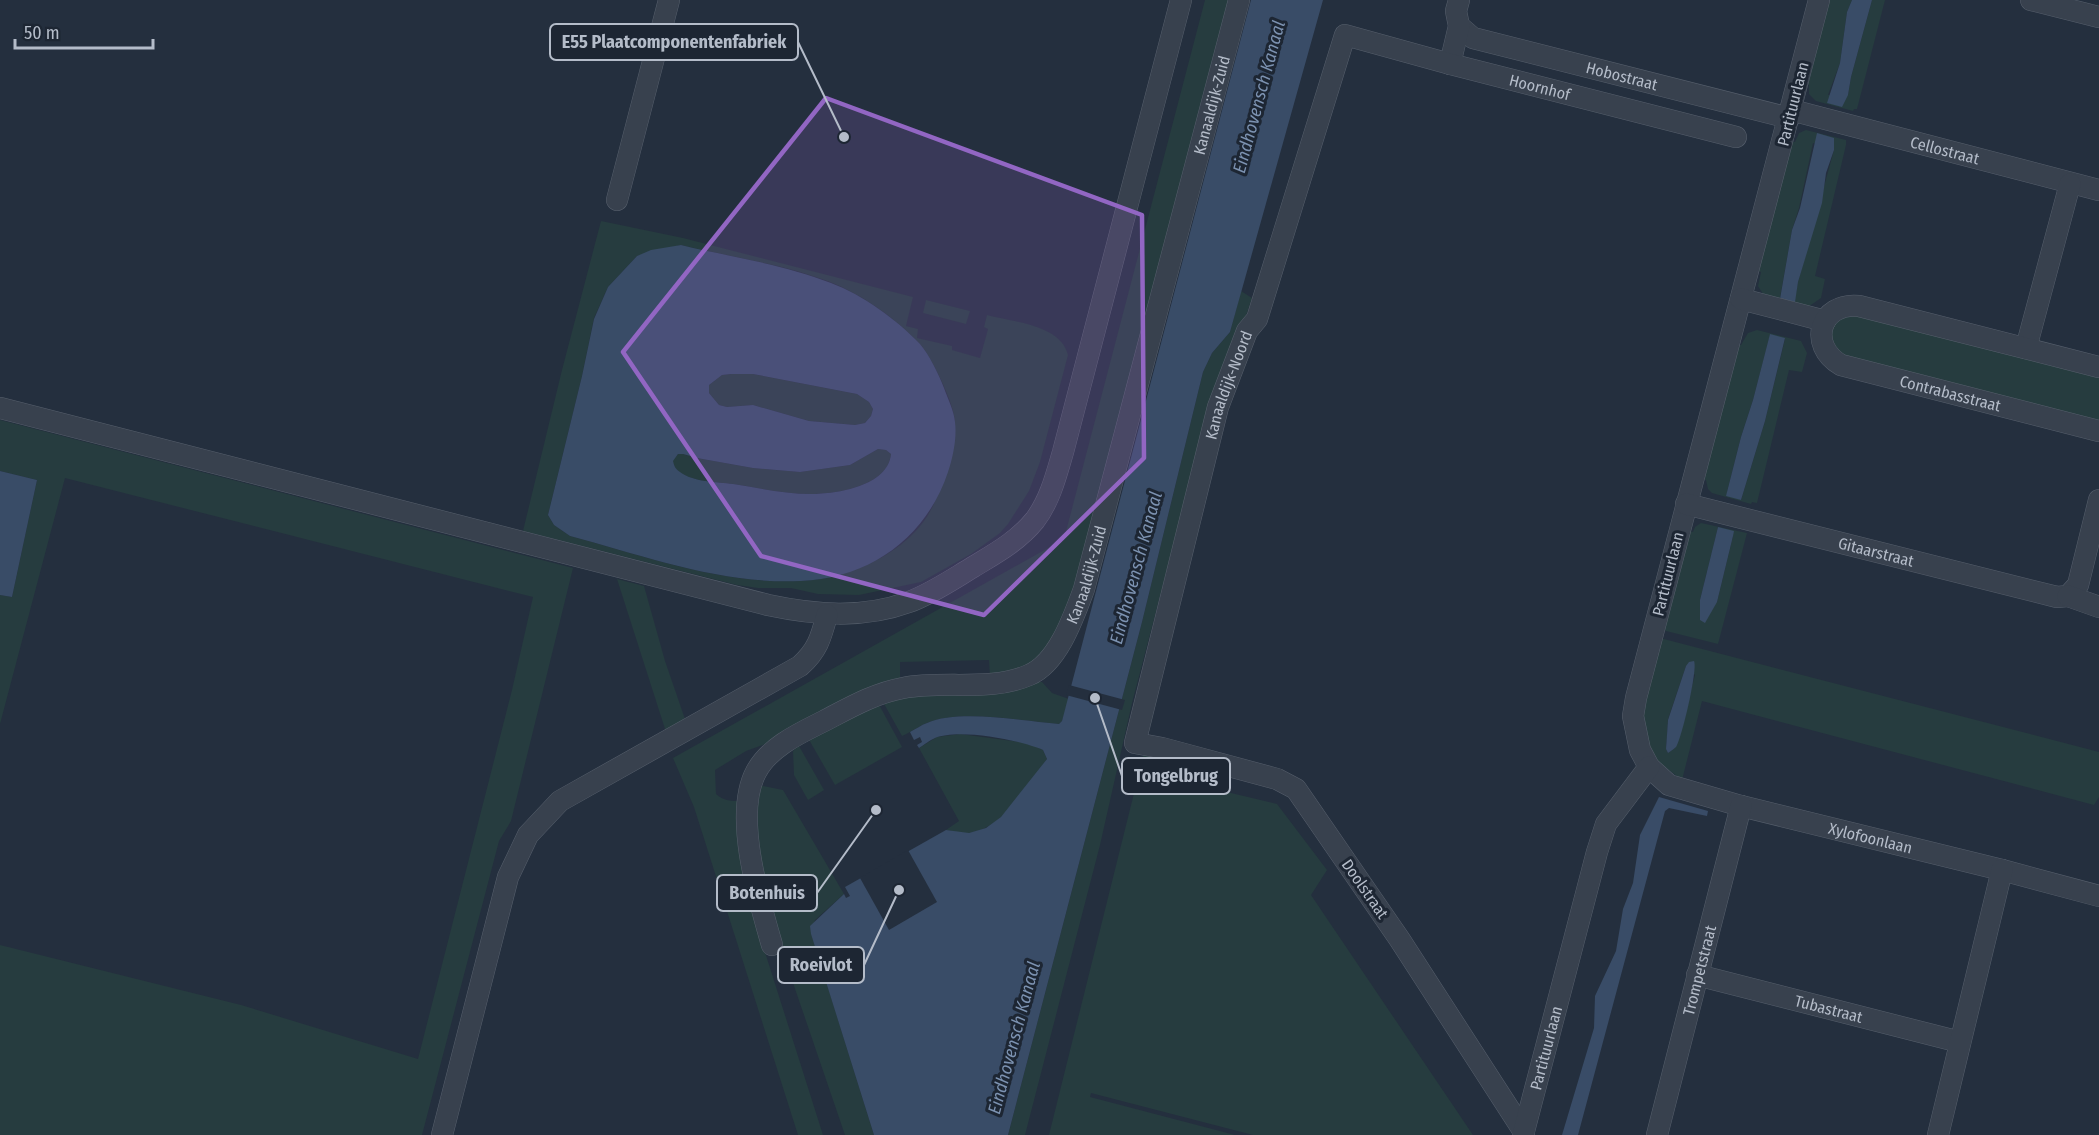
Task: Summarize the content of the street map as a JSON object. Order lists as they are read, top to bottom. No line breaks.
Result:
{"streets":{"street":["Hobostraat","Hoornhof","Partituurlaan","Kanaaldijk-Zuid","Cellostraat","Kanaaldijk-Noord","Contrabasstraat","Gitaarstraat","Xylofoonlaan","Doolstraat","Trompetstraat","Tubastraat"]},"crossings":[["Hobostraat","Partituurlaan"],["Hobostraat","Cellostraat"],["Hoornhof","Kanaaldijk-Noord"],["Partituurlaan","Cellostraat"],["Partituurlaan","Gitaarstraat"],["Partituurlaan","Xylofoonlaan"],["Partituurlaan","Doolstraat"],["Kanaaldijk-Noord","Doolstraat"],["Xylofoonlaan","Trompetstraat"],["Trompetstraat","Tubastraat"]],"water":["Eindhovensch Kanaal"],"places":["E55 Plaatcomponentenfabriek","Tongelbrug","Botenhuis","Roeivlot"],"scale_bar":"50 m"}
